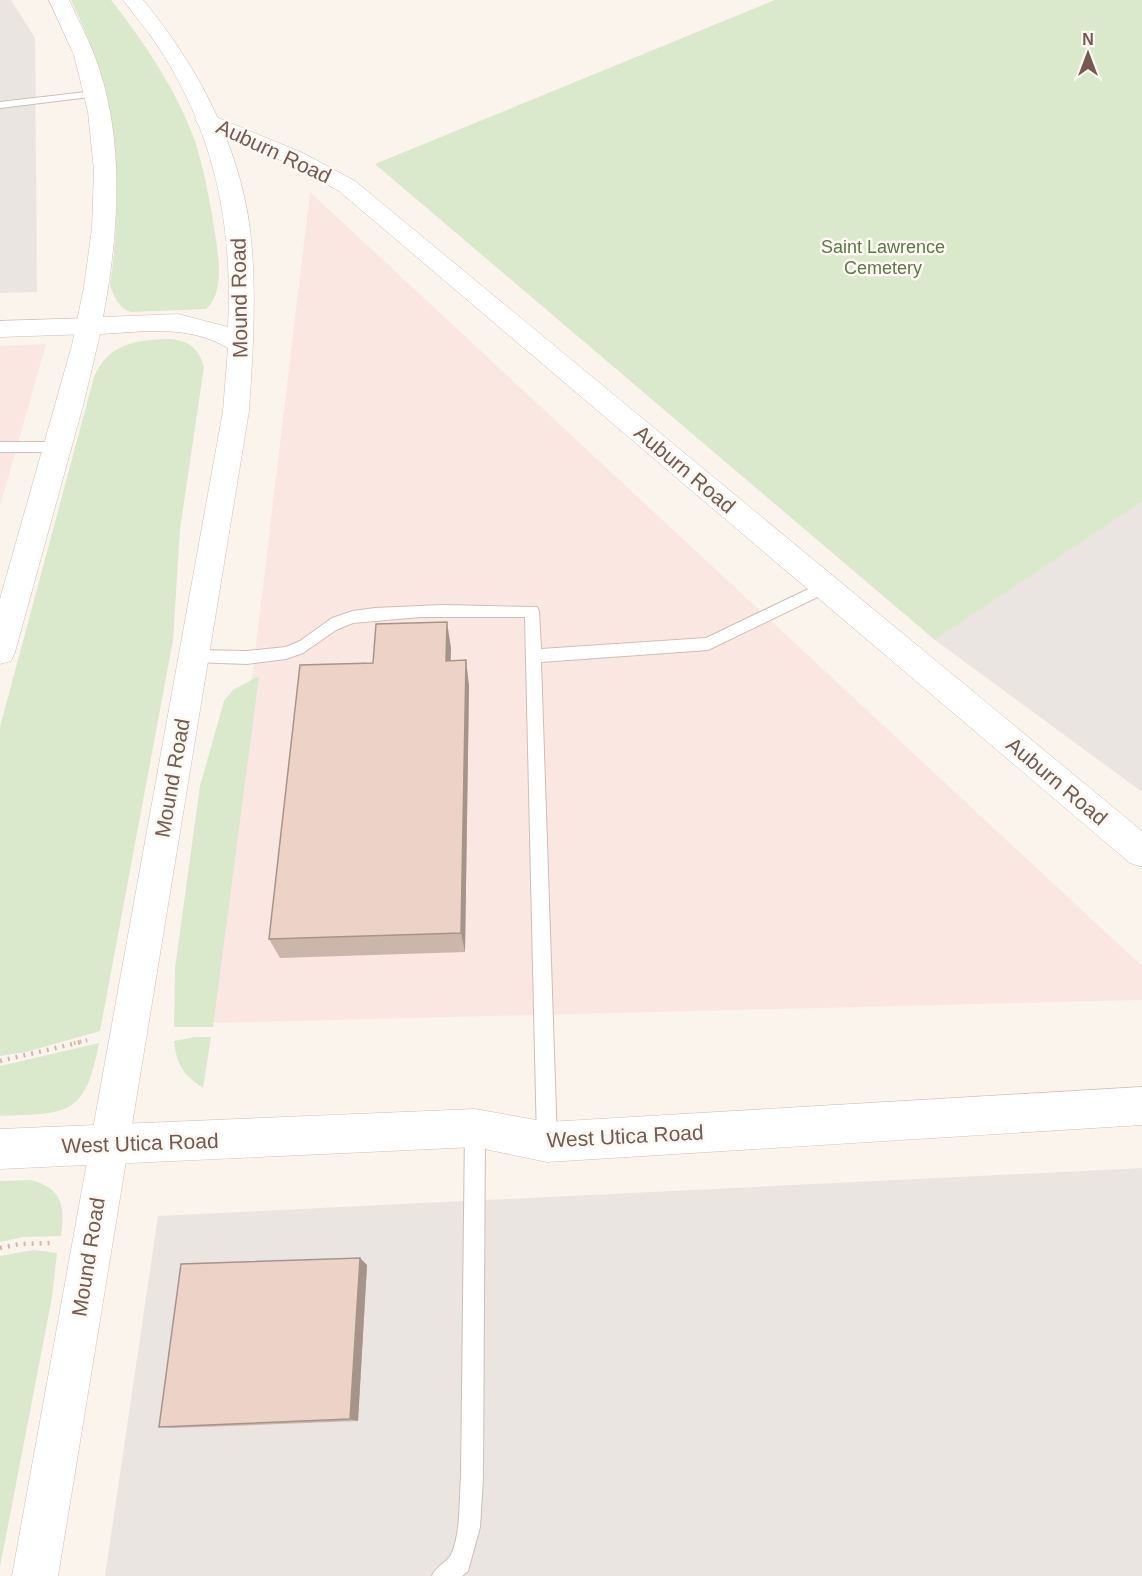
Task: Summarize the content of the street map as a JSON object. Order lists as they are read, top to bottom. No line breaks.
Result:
{"streets":{"main road":["Auburn Road","Mound Road","West Utica Road"]},"crossings":[["Auburn Road","Mound Road"],["Mound Road","West Utica Road"]],"parks":["Saint Lawrence Cemetery"],"north":"top"}
